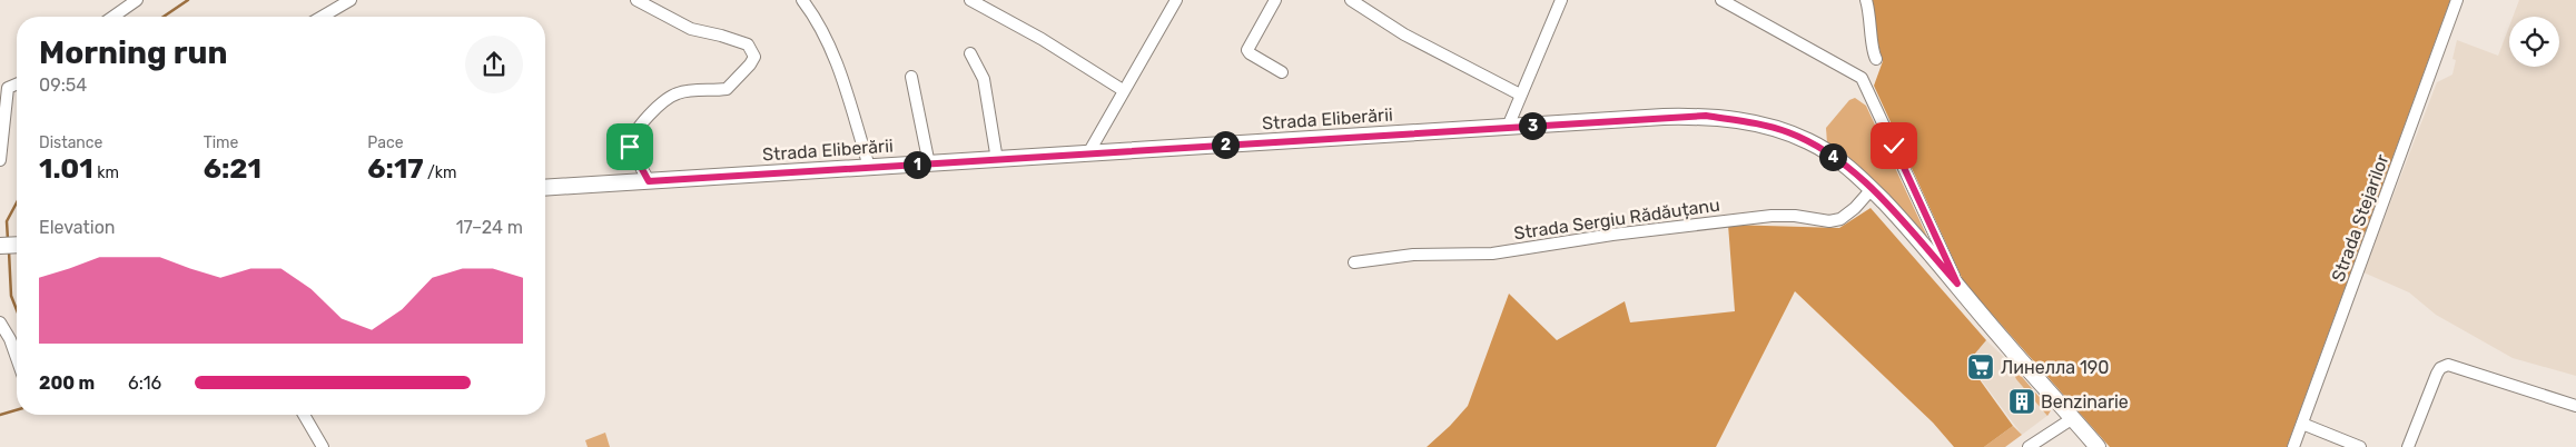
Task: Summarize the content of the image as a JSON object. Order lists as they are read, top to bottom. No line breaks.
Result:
{"streets":{"street":["Strada Eliberării","Strada Stejarilor","Strada Sergiu Rădăuțanu"]},"crossings":[["Strada Eliberării","Strada Sergiu Rădăuțanu"]],"places":{"supermarket":["Линелла 190"],"building":["Benzinarie"]},"page":{"heading":["Morning run","09:54"],"stats":[["Distance","1.01 km"],["Time","6:21"],["Pace","6:17 /km"]],"pins":["3","2","4","1"],"chart":["Elevation","17–24 m"],"list":[{"name":"200 m","note":"6:16"}]}}
